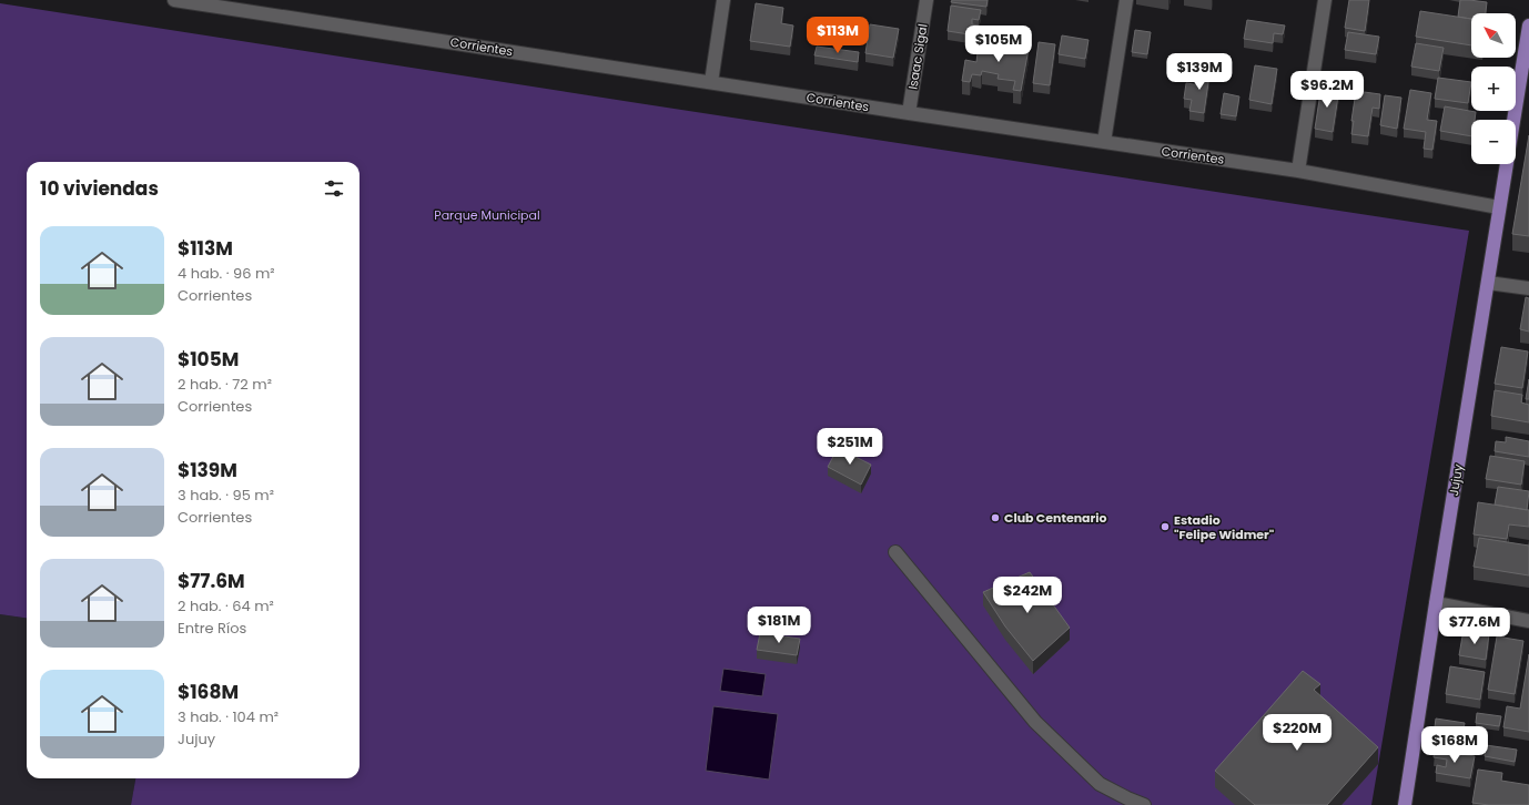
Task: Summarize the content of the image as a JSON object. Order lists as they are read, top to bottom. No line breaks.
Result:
{"streets":{"main road":["Jujuy"],"street":["Corrientes","Isaac Sigal"]},"crossings":[["Corrientes","Isaac Sigal"],["Corrientes","Jujuy"]],"parks":["Parque Municipal"],"places":["Club Centenario","Estadio \"Felipe Widmer\""],"north":"top left","page":{"map_buttons":["+","−"],"price":["$113M","$105M","$139M","$96.2M","$251M","$242M","$181M","$77.6M","$220M","$168M"],"heading":"10 viviendas","list":[{"name":"$113M","note":"4 hab. · 96 m² · Corrientes"},{"name":"$105M","note":"2 hab. · 72 m² · Corrientes"},{"name":"$139M","note":"3 hab. · 95 m² · Corrientes"},{"name":"$77.6M","note":"2 hab. · 64 m² · Entre Ríos"},{"name":"$168M","note":"3 hab. · 104 m² · Jujuy"}]}}
